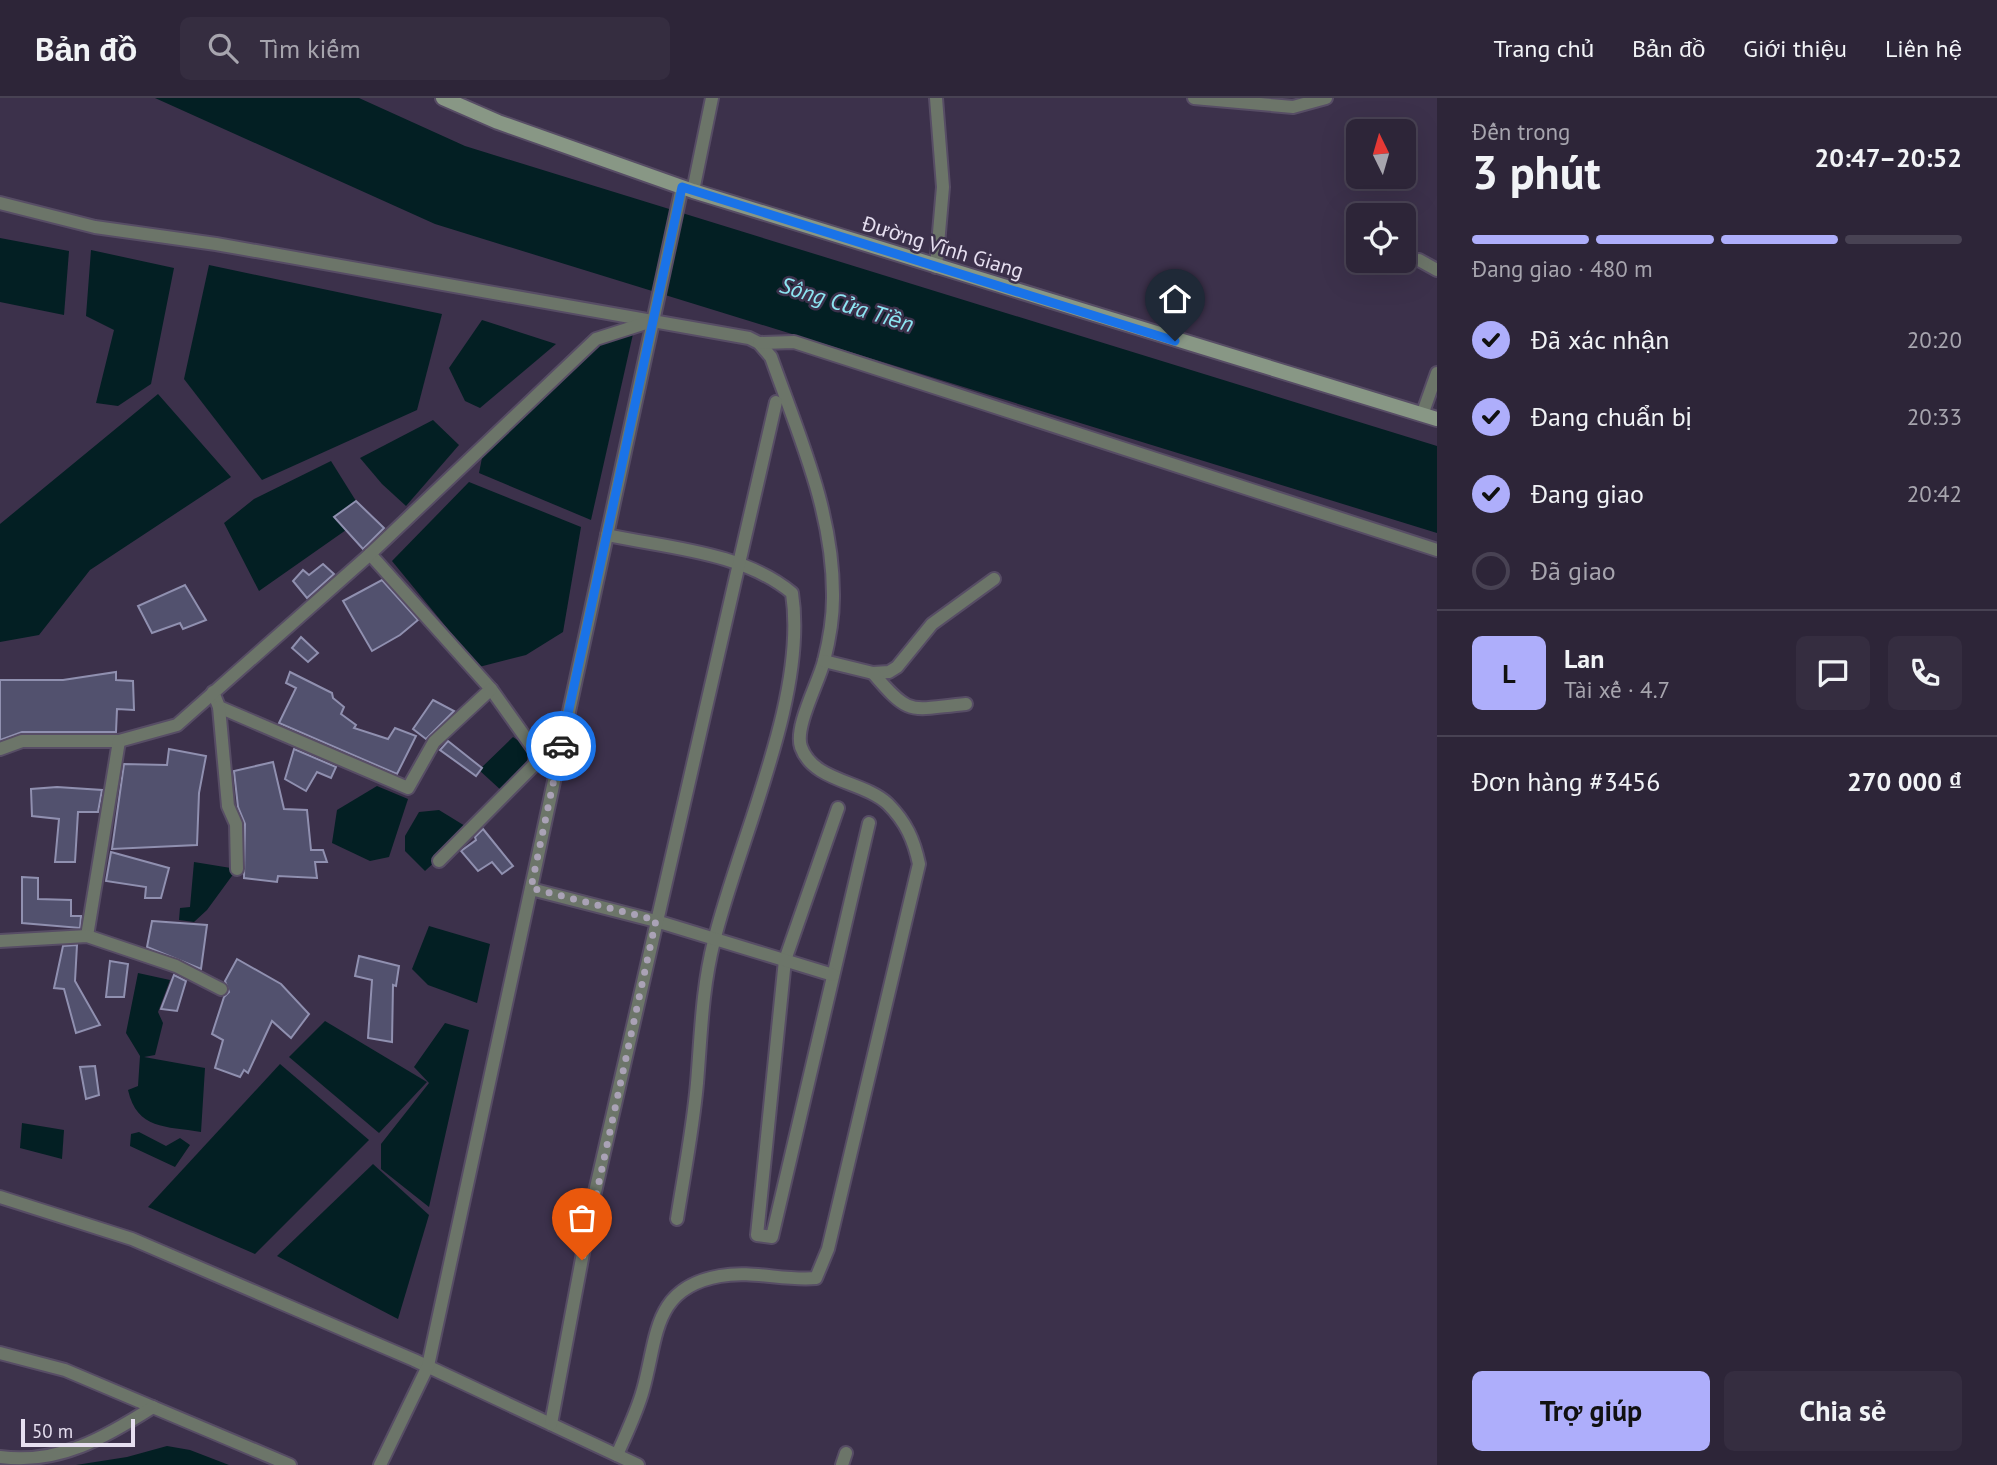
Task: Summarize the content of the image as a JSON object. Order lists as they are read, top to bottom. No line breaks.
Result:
{"streets":{"street":["Đường Vĩnh Giang"]},"water":["Sông Cửa Tiền"],"scale_bar":"50 m","north":"top","page":{"header":"Bản đồ","search":"Tìm kiếm","nav":["Trang chủ","Bản đồ","Giới thiệu","Liên hệ"],"heading":["3 phút","Đến trong","20:47–20:52"],"panel":["Lan","Tài xế · 4.7","Đơn hàng #3456","270 000 ₫"],"bar":"Đang giao · 480 m","list":[["Đã xác nhận","20:20"],["Đang chuẩn bị","20:33"],["Đang giao","20:42"],"Đã giao"],"round":"L","buttons":["Trợ giúp","Chia sẻ"],"scale":"50 m"}}
